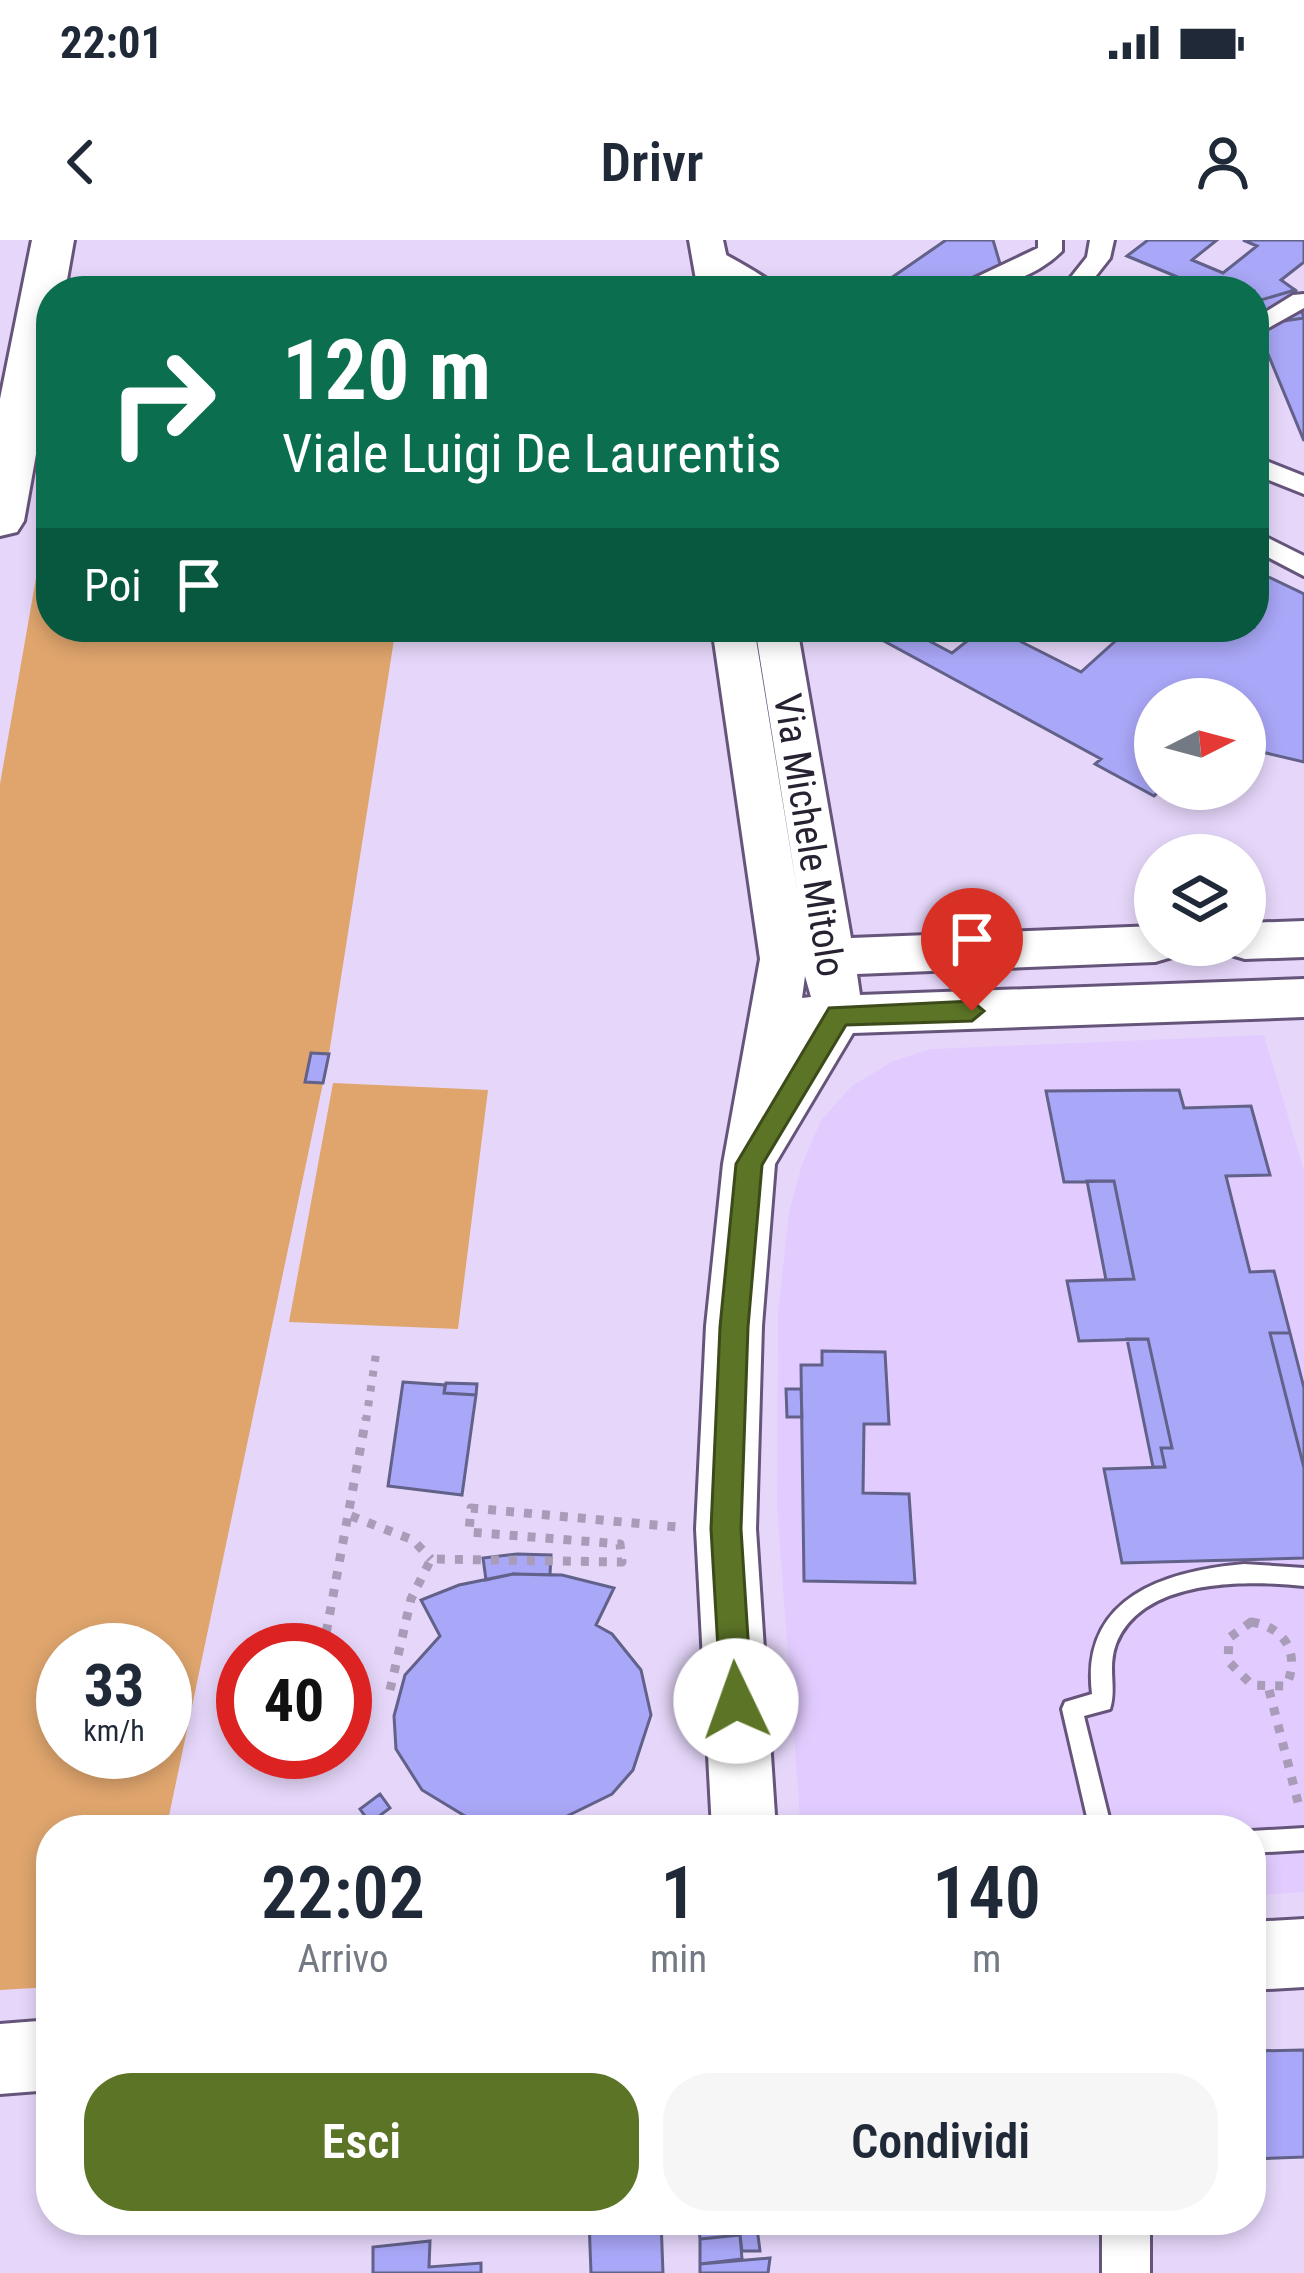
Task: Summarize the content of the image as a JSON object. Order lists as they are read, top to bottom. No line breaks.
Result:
{"streets":{"street":["Via Michele Mitolo"]},"north":"right","page":{"status":"22:01","header":"Drivr","turn":["120 m","Viale Luigi De Laurentis"],"then":"Poi","speed":"33 km/h","limit":"40","eta":["22:02","Arrivo","1","min","140","m"],"buttons":["Esci","Condividi"]}}
